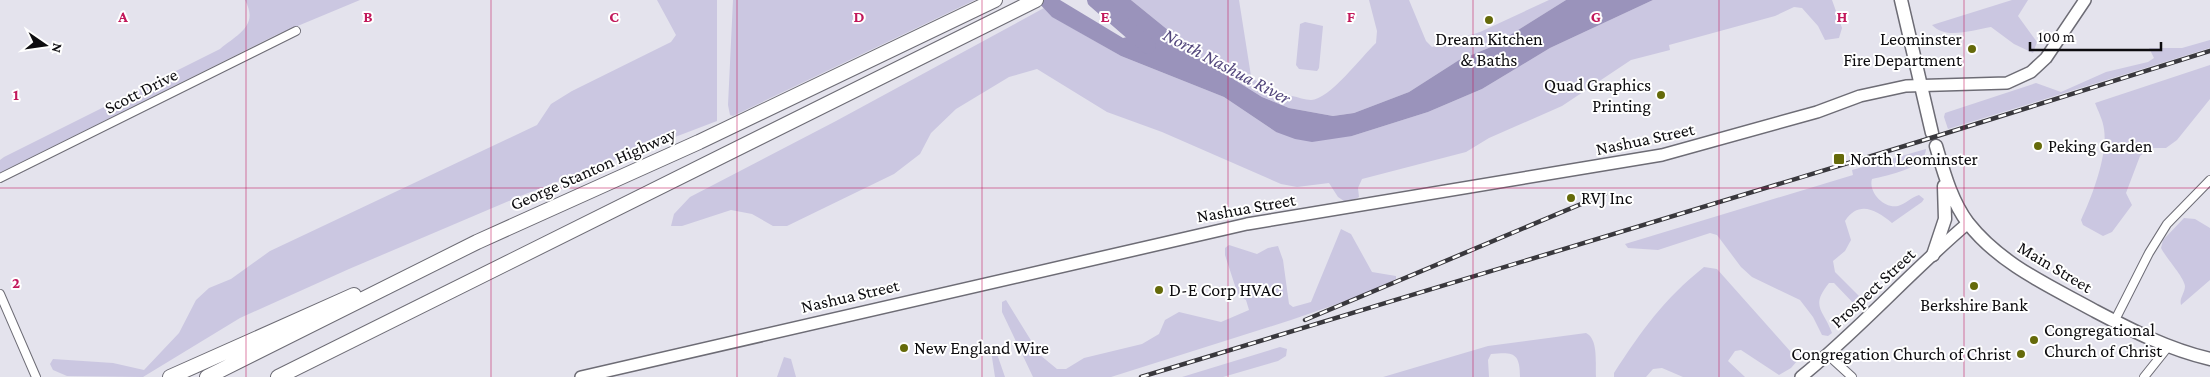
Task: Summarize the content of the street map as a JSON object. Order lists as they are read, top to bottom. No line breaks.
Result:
{"streets":{"highway":["George Stanton Highway"],"main road":["Nashua Street","Main Street","Prospect Street"],"street":["Scott Drive"]},"crossings":[["Main Street","Prospect Street"]],"water":["North Nashua River"],"places":{"other":["Dream Kitchen & Baths","Leominster Fire Department","Quad Graphics Printing","Peking Garden","RVJ Inc","Berkshire Bank","D-E Corp HVAC","Congregational Church of Christ","New England Wire","Congregation Church of Christ"],"transit":["North Leominster"]},"scale_bar":"100 m","north":"right","grid":{"columns":["A","B","C","D","E","F","G","H"],"rows":["1","2"]}}
